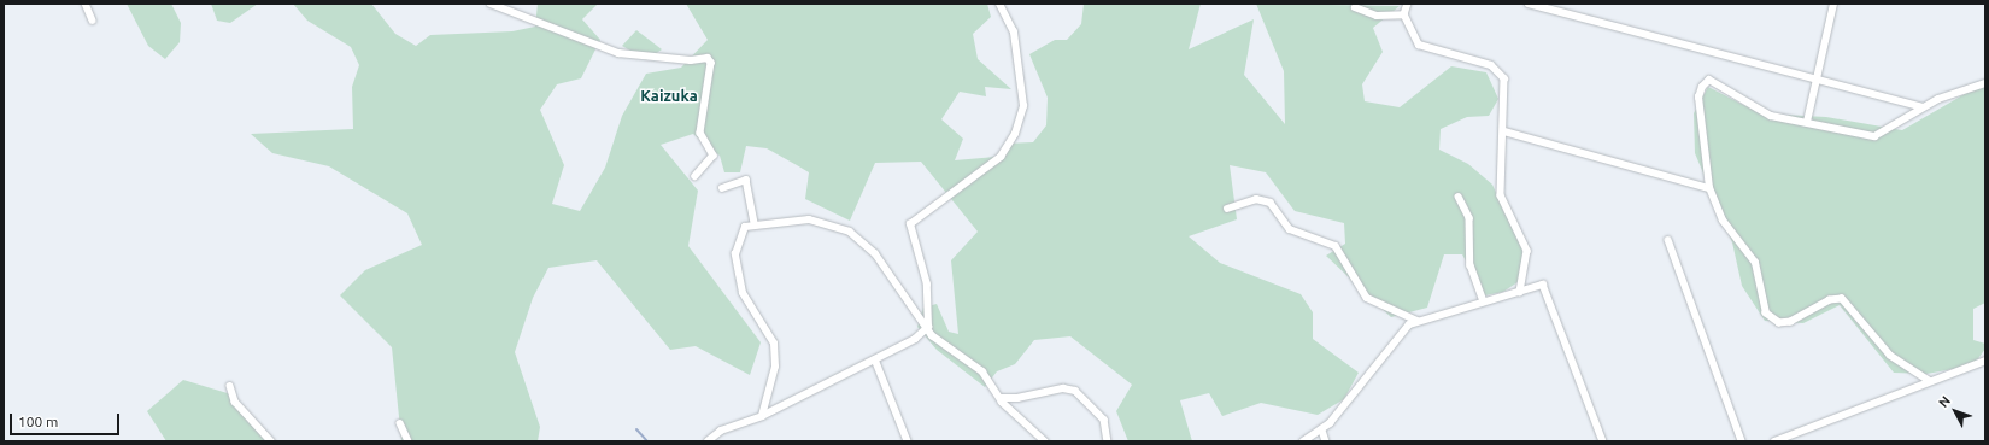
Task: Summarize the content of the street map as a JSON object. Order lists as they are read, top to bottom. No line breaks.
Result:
{"districts":["Kaizuka"],"scale_bar":"100 m","north":"top left"}
